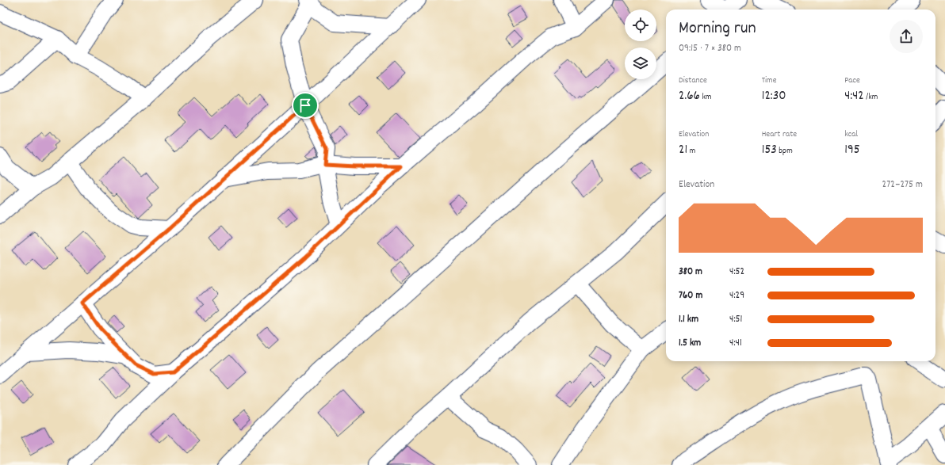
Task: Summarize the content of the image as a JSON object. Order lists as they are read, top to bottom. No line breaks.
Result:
{"page":{"heading":["Morning run","09:15 · 7 × 380 m"],"stats":[["Distance","2.66 km"],["Time","12:30"],["Pace","4:42 /km"],["Elevation","21 m"],["Heart rate","153 bpm"],["kcal","195"]],"chart":["Elevation","272–275 m"],"list":[{"name":"380 m","note":"4:52"},{"name":"760 m","note":"4:29"},{"name":"1.1 km","note":"4:51"},{"name":"1.5 km","note":"4:41"}]}}
